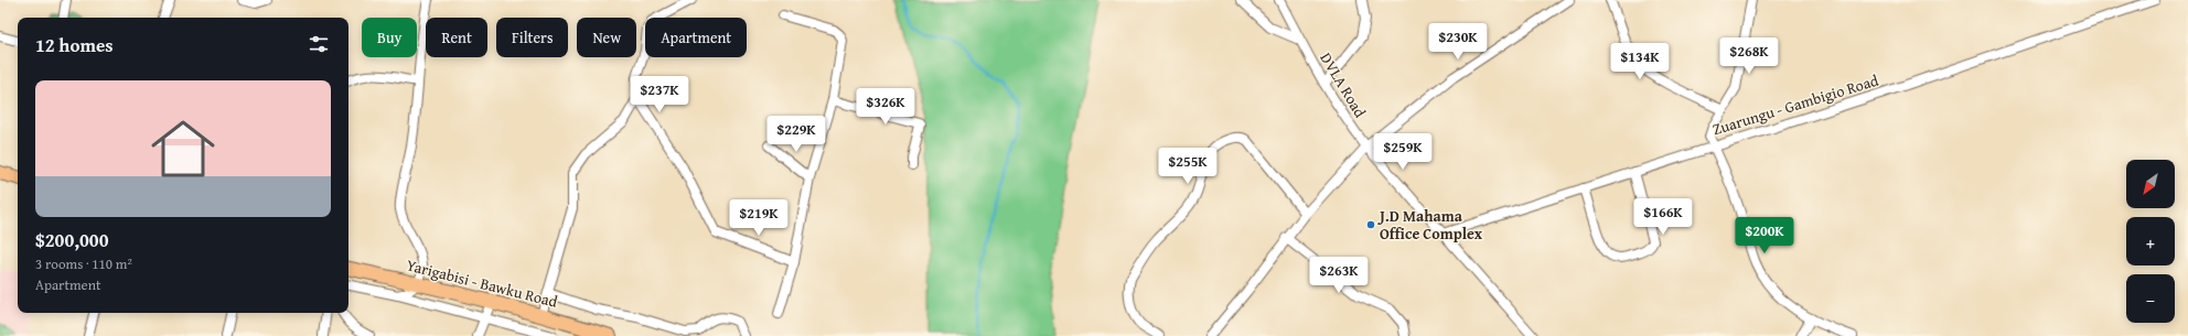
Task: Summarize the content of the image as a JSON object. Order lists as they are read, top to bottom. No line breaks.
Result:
{"streets":{"highway":["Yarigabisi - Bawku Road"],"street":["DVLA Road","Zuarungu - Gambigio Road"]},"crossings":[["DVLA Road","Zuarungu - Gambigio Road"]],"places":["J.D Mahama Office Complex"],"north":"bottom left","page":{"chip":["Buy","Rent","Filters","New","Apartment"],"heading":"12 homes","price":["$230K","$268K","$134K","$237K","$326K","$229K","$259K","$255K","$166K","$219K","$200K","$263K"],"list":[{"name":"$200,000","note":"3 rooms · 110 m² · Apartment"}],"map_buttons":["+","−"]}}
